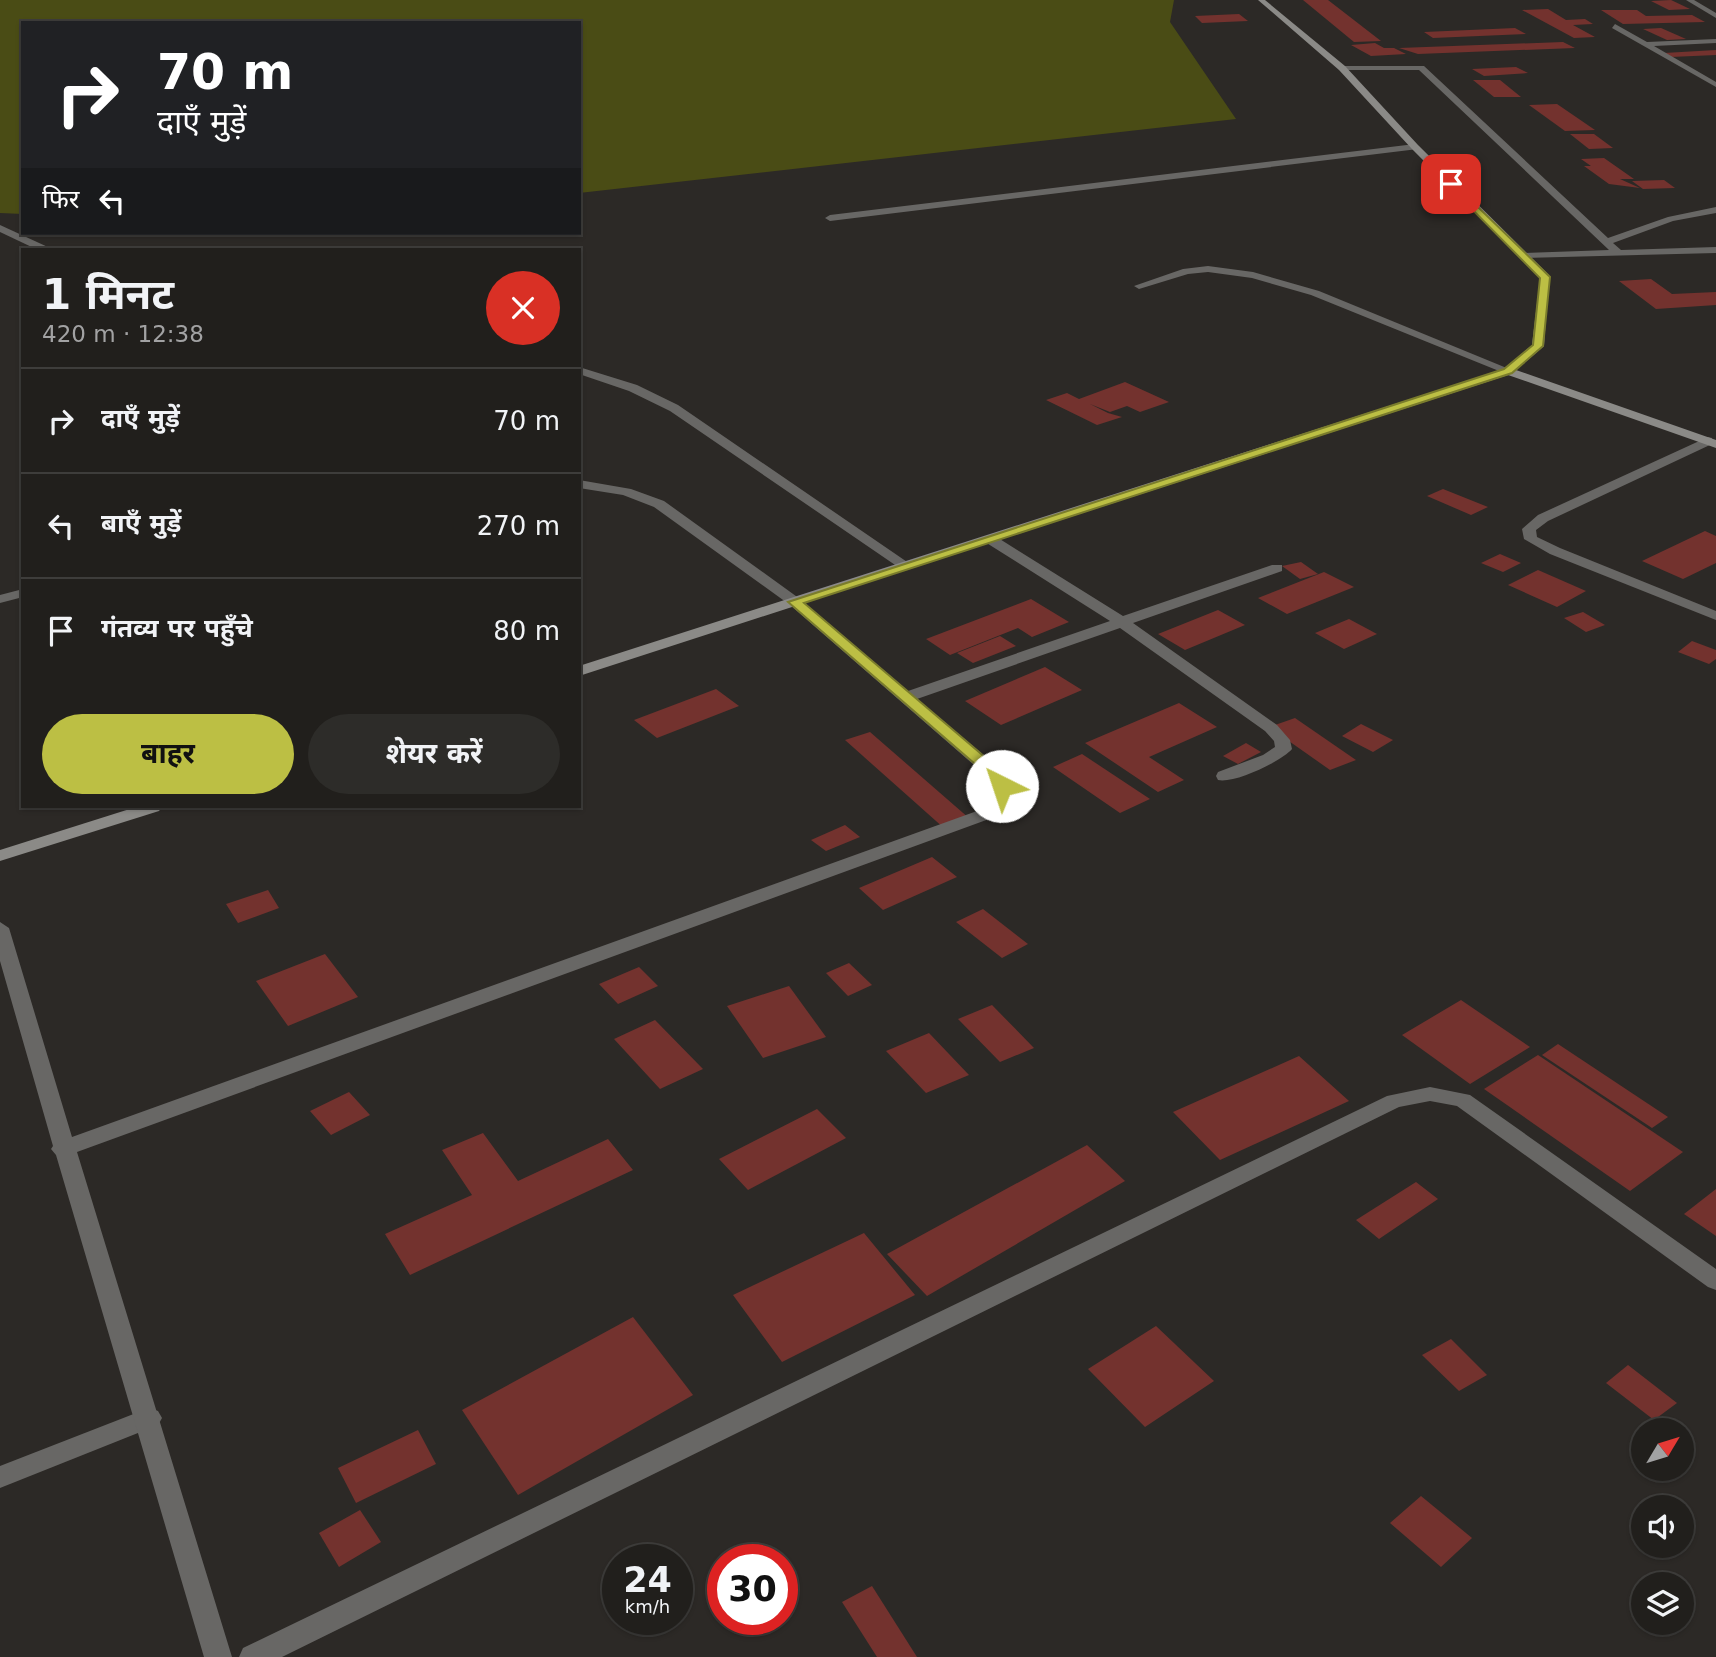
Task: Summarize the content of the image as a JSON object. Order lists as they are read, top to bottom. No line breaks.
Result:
{"north":"top right","page":{"turn":["70 m","दाएँ मुड़ें"],"then":"फिर","heading":["1 मिनट","420 m · 12:38"],"list":[{"name":"दाएँ मुड़ें","value":"70 m"},{"name":"बाएँ मुड़ें","value":"270 m"},{"name":"गंतव्य पर पहुँचे","value":"80 m"}],"buttons":["बाहर","शेयर करें"],"speed":"24 km/h","limit":"30"}}
